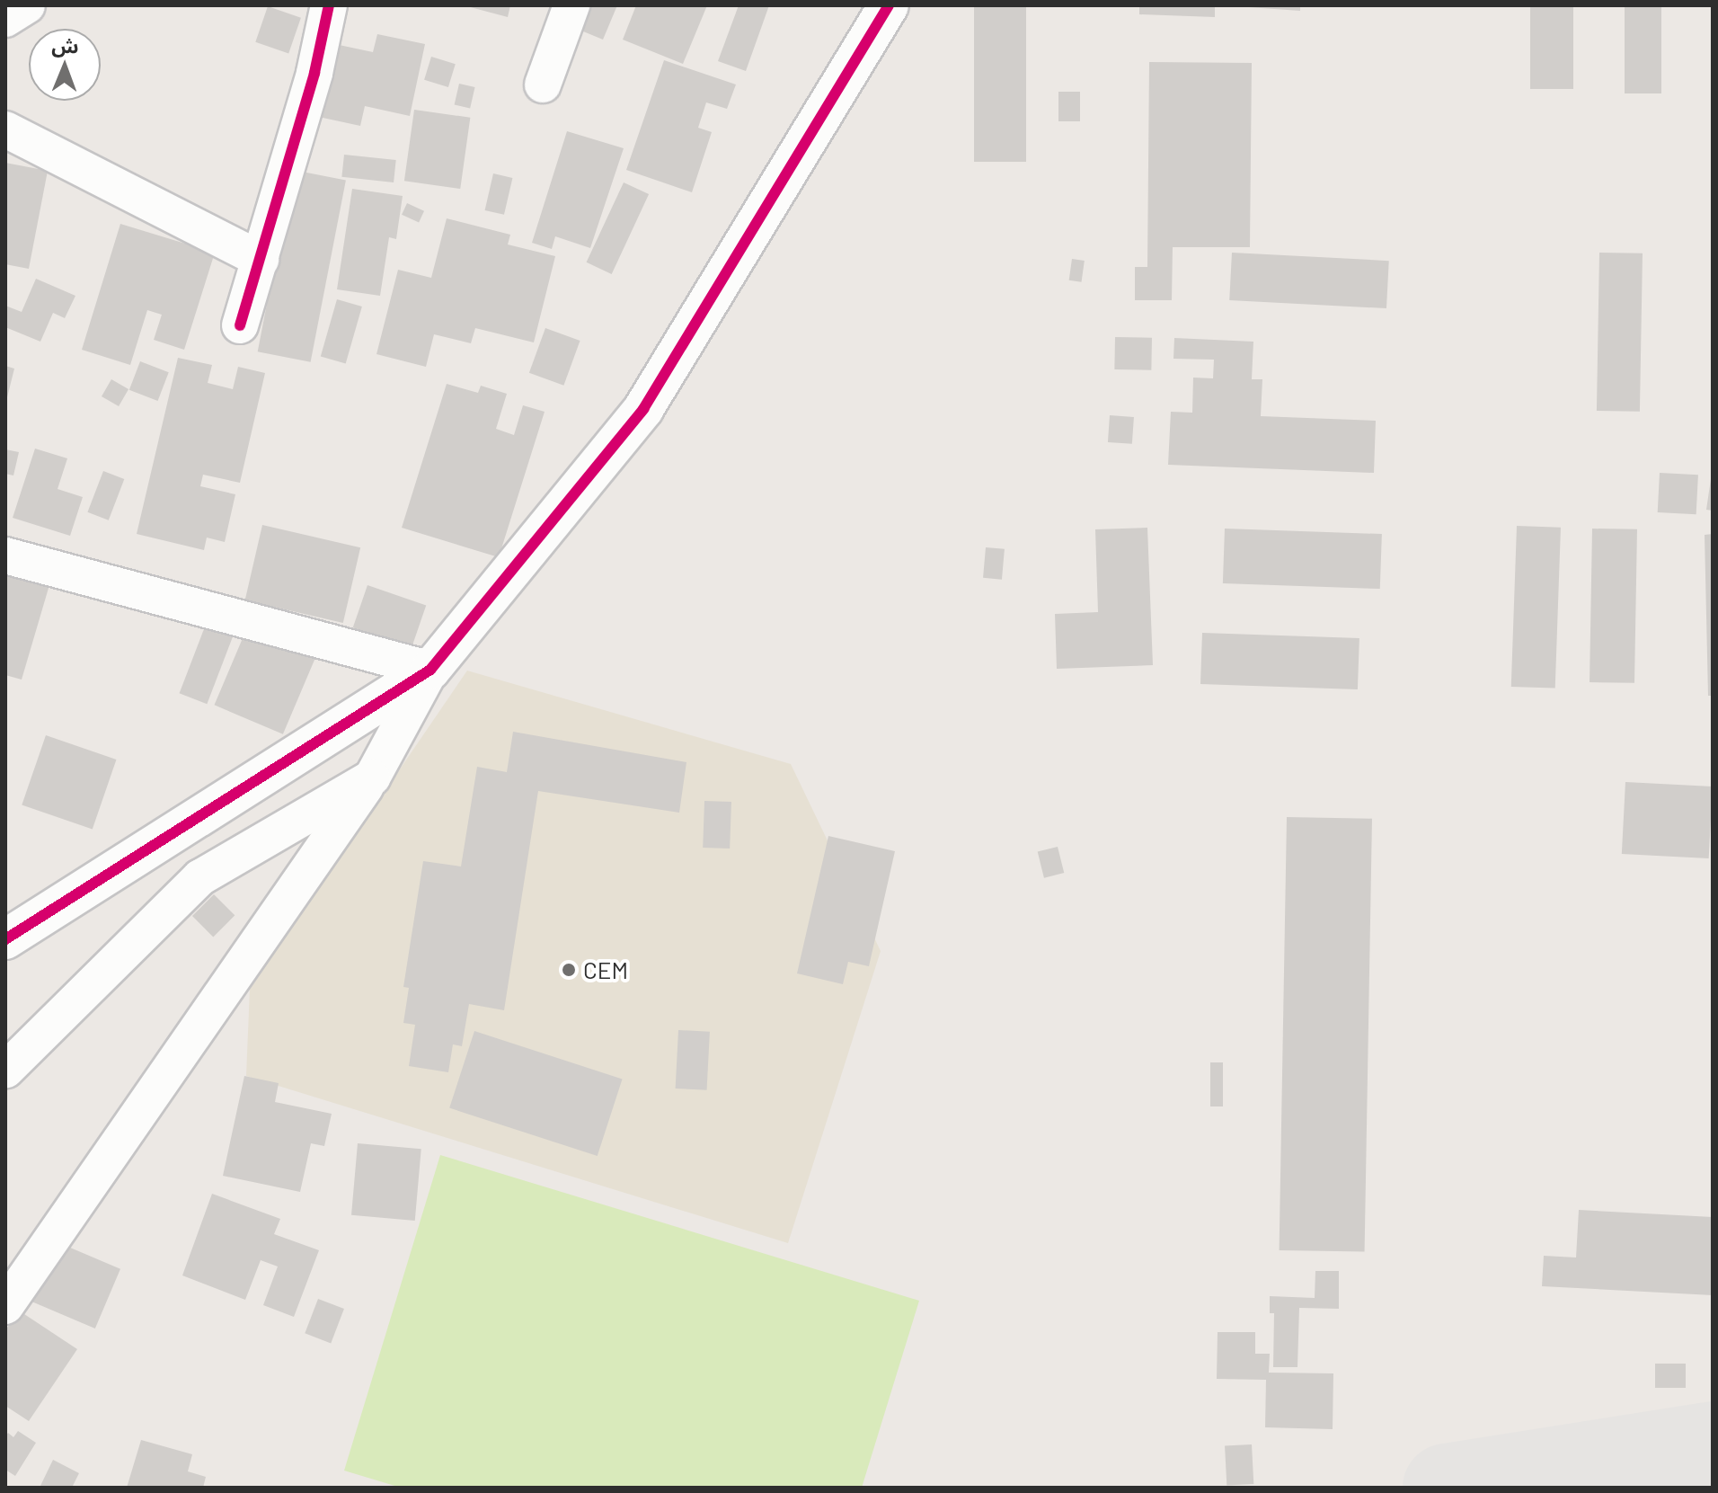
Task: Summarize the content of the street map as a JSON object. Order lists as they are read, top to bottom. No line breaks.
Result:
{"places":["CEM"],"north":"top"}
